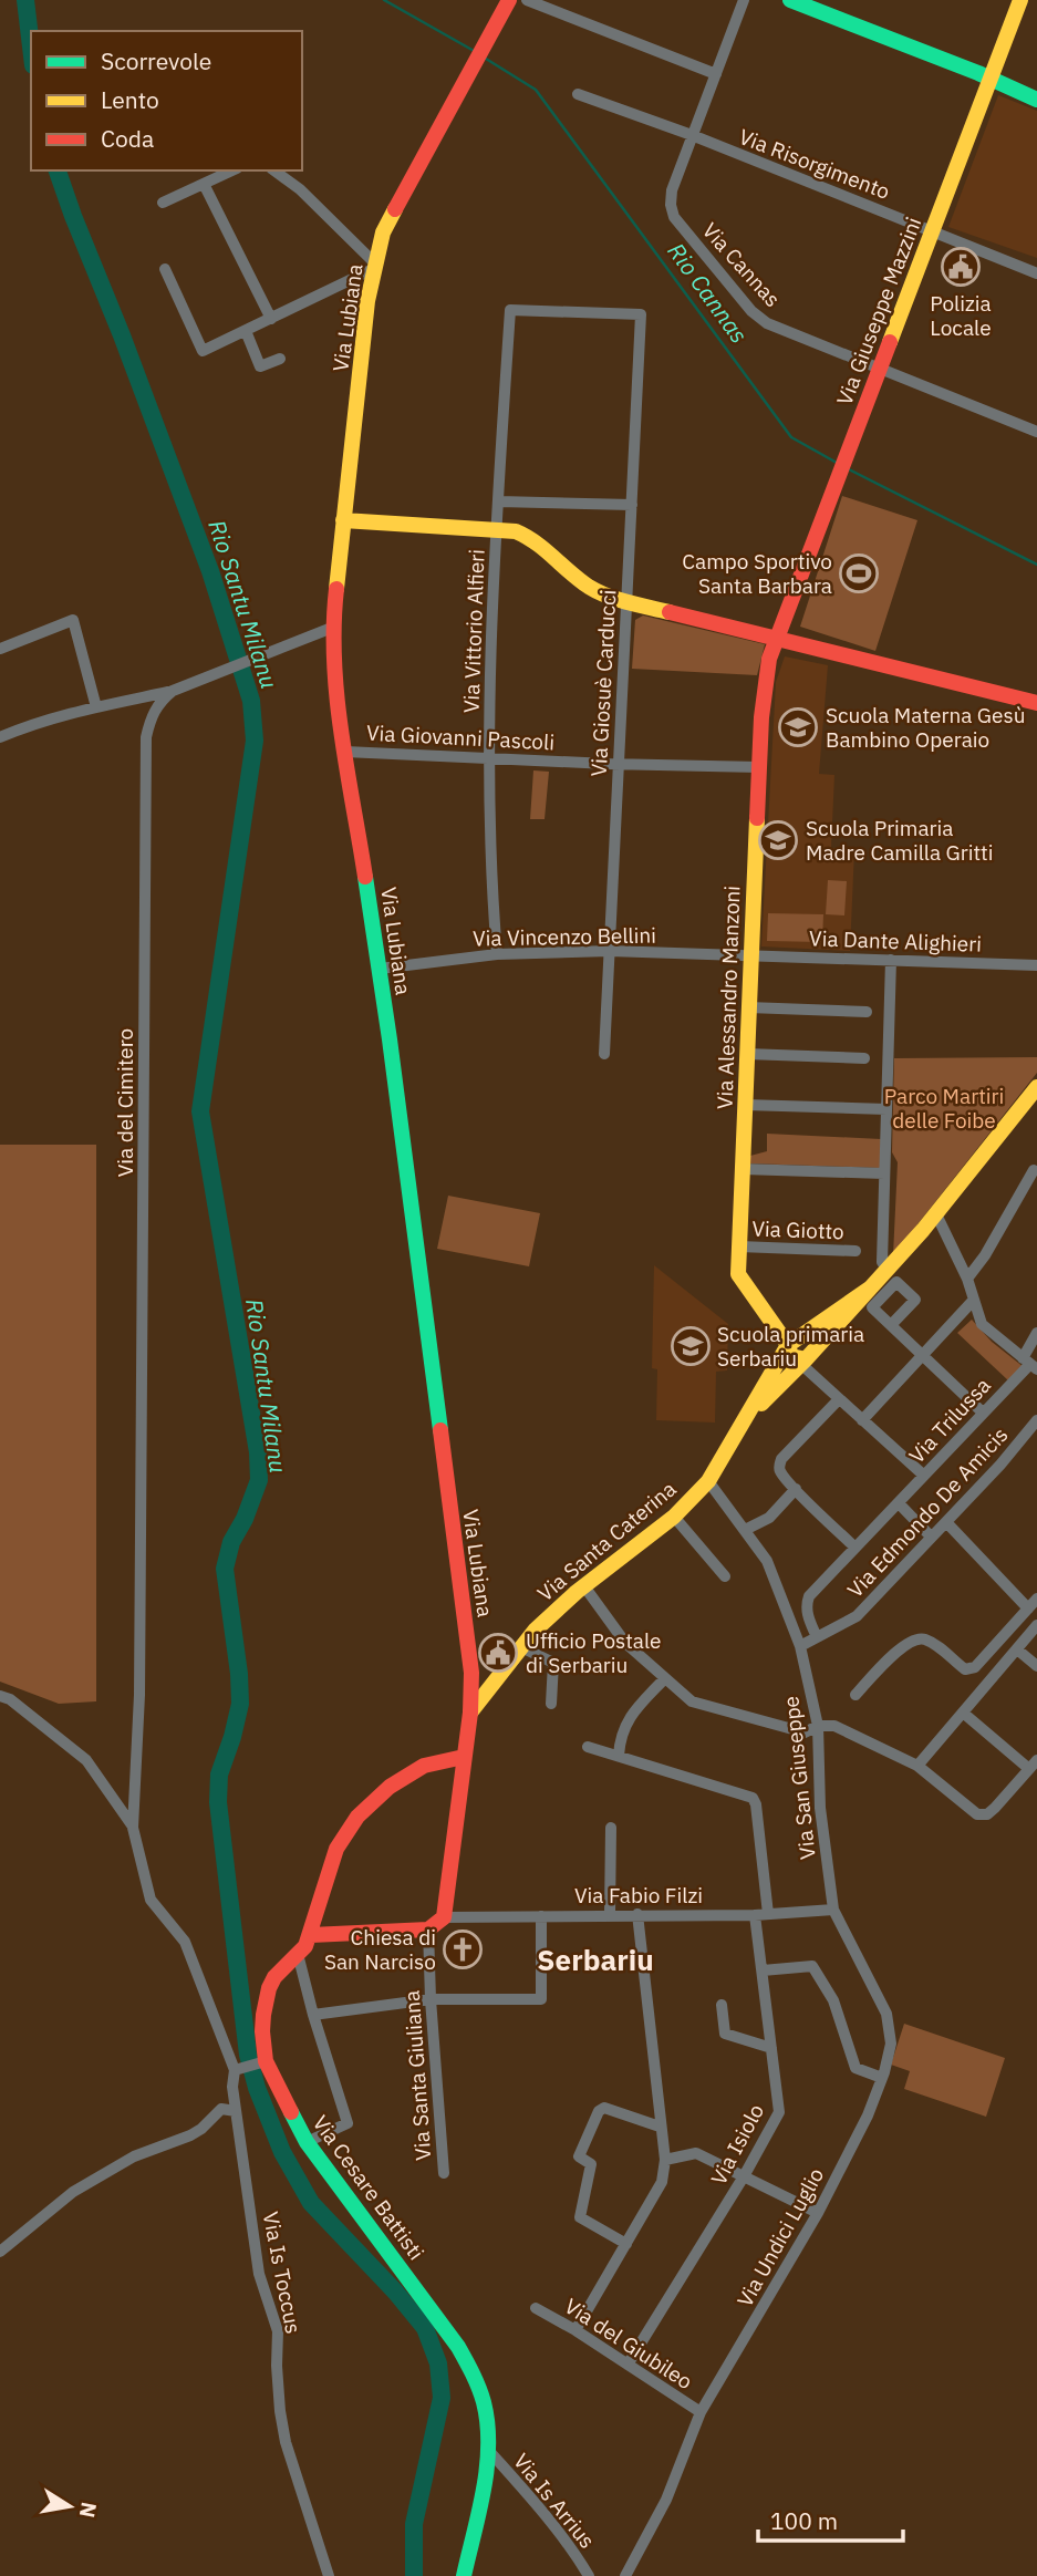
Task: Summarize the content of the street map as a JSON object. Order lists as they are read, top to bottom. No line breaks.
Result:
{"streets":{"street":["Via Risorgimento","Via Cannas","Via Giuseppe Mazzini","Via Lubiana","Via Vittorio Alfieri","Via Giosuè Carducci","Via Giovanni Pascoli","Via Vincenzo Bellini","Via Dante Alighieri","Via Alessandro Manzoni","Via del Cimitero","Via Giotto","Via Trilussa","Via Edmondo De Amicis","Via Santa Caterina","Via San Giuseppe","Via Fabio Filzi","Via Santa Giuliana","Via Isiolo","Via Cesare Battisti","Via Undici Luglio","Via Is Toccus","Via del Giubileo","Via Is Arrius"]},"crossings":[["Via Risorgimento","Via Cannas"],["Via Risorgimento","Via Giuseppe Mazzini"],["Via Cannas","Via Giuseppe Mazzini"],["Via Giuseppe Mazzini","Via Alessandro Manzoni"],["Via Lubiana","Via Giovanni Pascoli"],["Via Lubiana","Via Vincenzo Bellini"],["Via Lubiana","Via Santa Caterina"],["Via Lubiana","Via Fabio Filzi"],["Via Lubiana","Via Cesare Battisti"],["Via Vittorio Alfieri","Via Giosuè Carducci"],["Via Vittorio Alfieri","Via Giovanni Pascoli"],["Via Vittorio Alfieri","Via Vincenzo Bellini"],["Via Giosuè Carducci","Via Giovanni Pascoli"],["Via Giosuè Carducci","Via Vincenzo Bellini"],["Via Giovanni Pascoli","Via Alessandro Manzoni"],["Via Vincenzo Bellini","Via Dante Alighieri"],["Via Vincenzo Bellini","Via Alessandro Manzoni"],["Via Dante Alighieri","Via Alessandro Manzoni"],["Via Alessandro Manzoni","Via Giotto"],["Via Alessandro Manzoni","Via Santa Caterina"],["Via Trilussa","Via Edmondo De Amicis"],["Via Edmondo De Amicis","Via San Giuseppe"],["Via Santa Caterina","Via San Giuseppe"],["Via San Giuseppe","Via Fabio Filzi"],["Via San Giuseppe","Via Undici Luglio"],["Via Fabio Filzi","Via Isiolo"],["Via Fabio Filzi","Via Undici Luglio"],["Via Isiolo","Via del Giubileo"],["Via Cesare Battisti","Via Is Arrius"],["Via Undici Luglio","Via del Giubileo"]],"districts":["Serbariu"],"water":["Rio Cannas","Rio Santu Milanu"],"parks":["Parco Martiri delle Foibe"],"places":{"public building":["Polizia Locale","Ufficio Postale di Serbariu"],"sports":["Campo Sportivo Santa Barbara"],"school or university":["Scuola Materna Gesù Bambino Operaio","Scuola Primaria Madre Camilla Gritti","Scuola primaria Serbariu"],"church":["Chiesa di San Narciso"]},"legend":["Scorrevole","Lento","Coda"],"scale_bar":"100 m","north":"right"}
